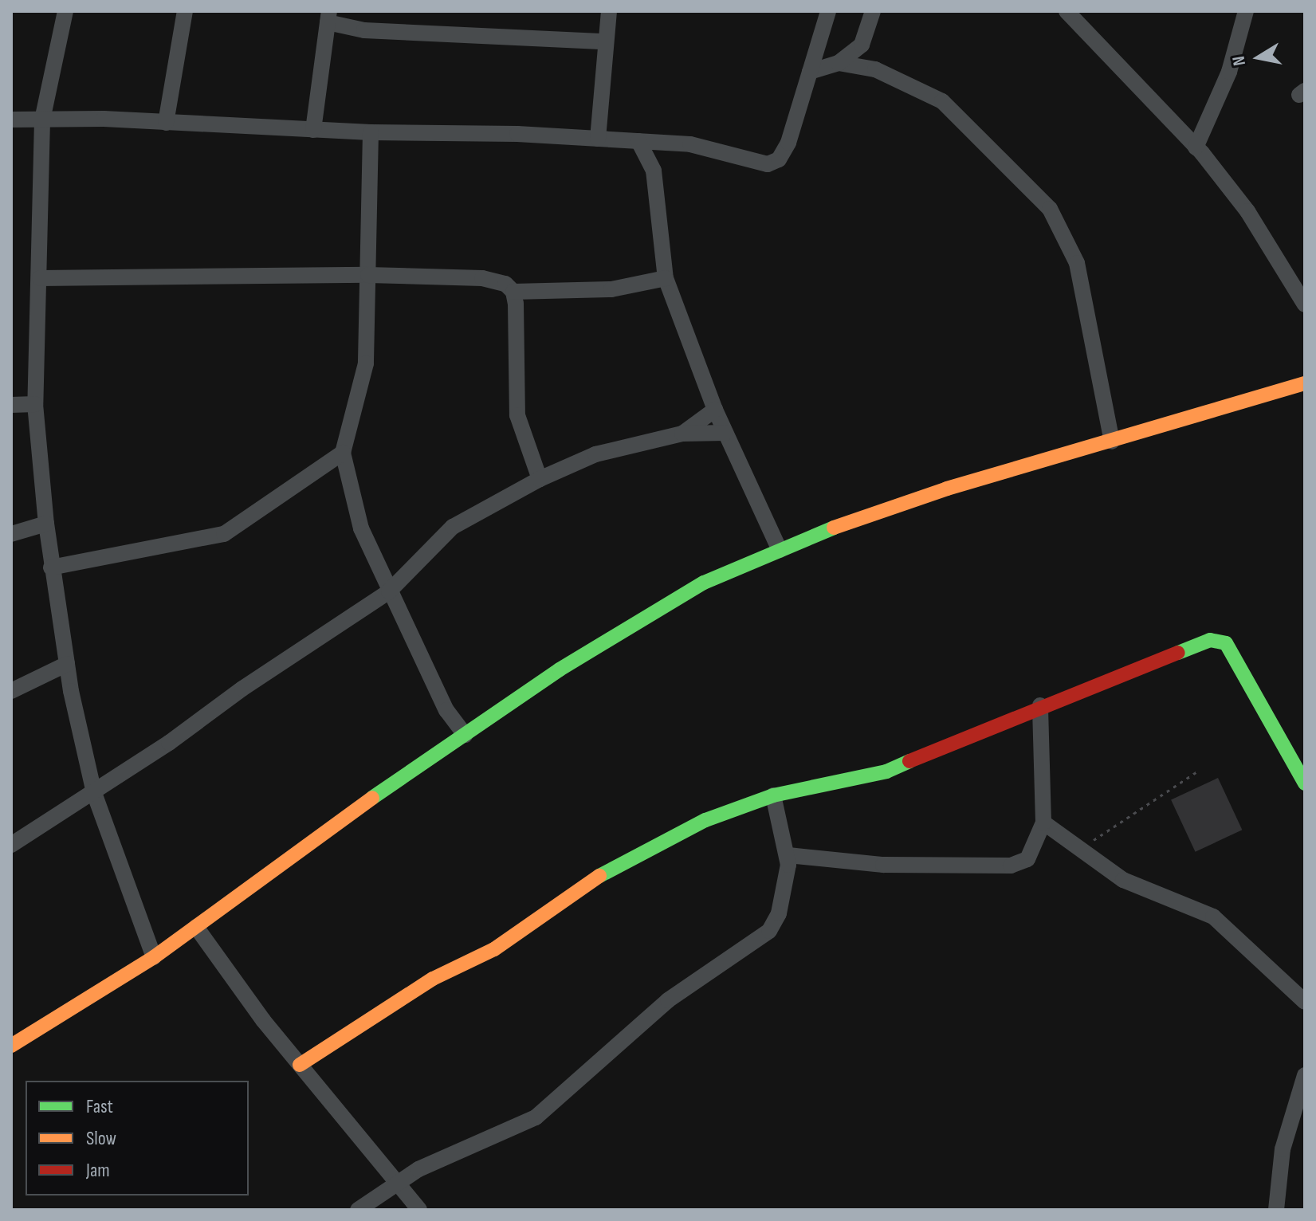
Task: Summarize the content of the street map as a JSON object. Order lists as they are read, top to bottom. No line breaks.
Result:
{"legend":["Fast","Slow","Jam"],"north":"left"}
